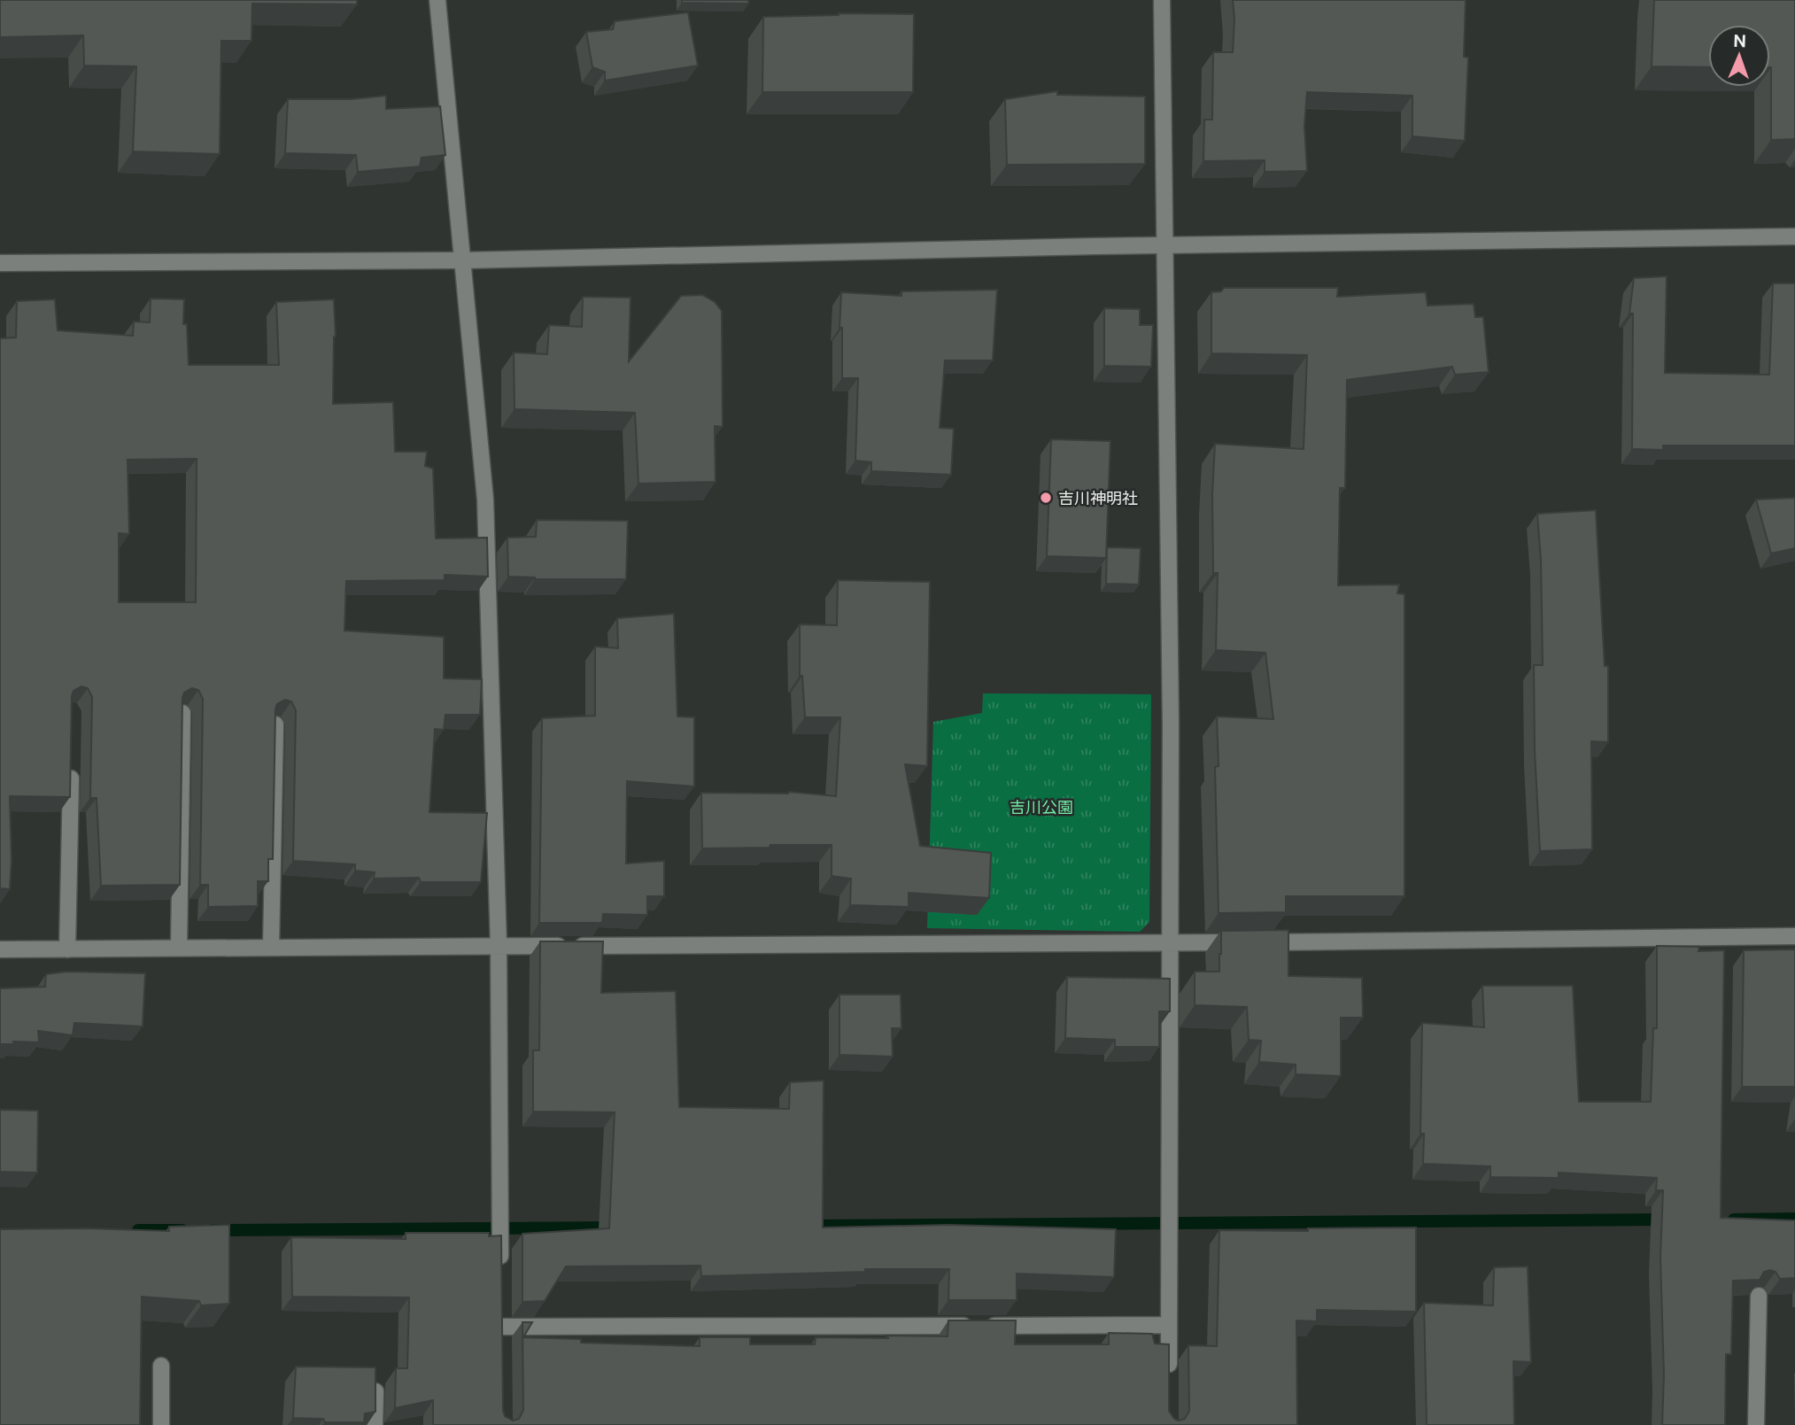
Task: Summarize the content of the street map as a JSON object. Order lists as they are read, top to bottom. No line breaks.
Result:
{"parks":["吉川公園"],"places":["吉川神明社"],"north":"top"}
